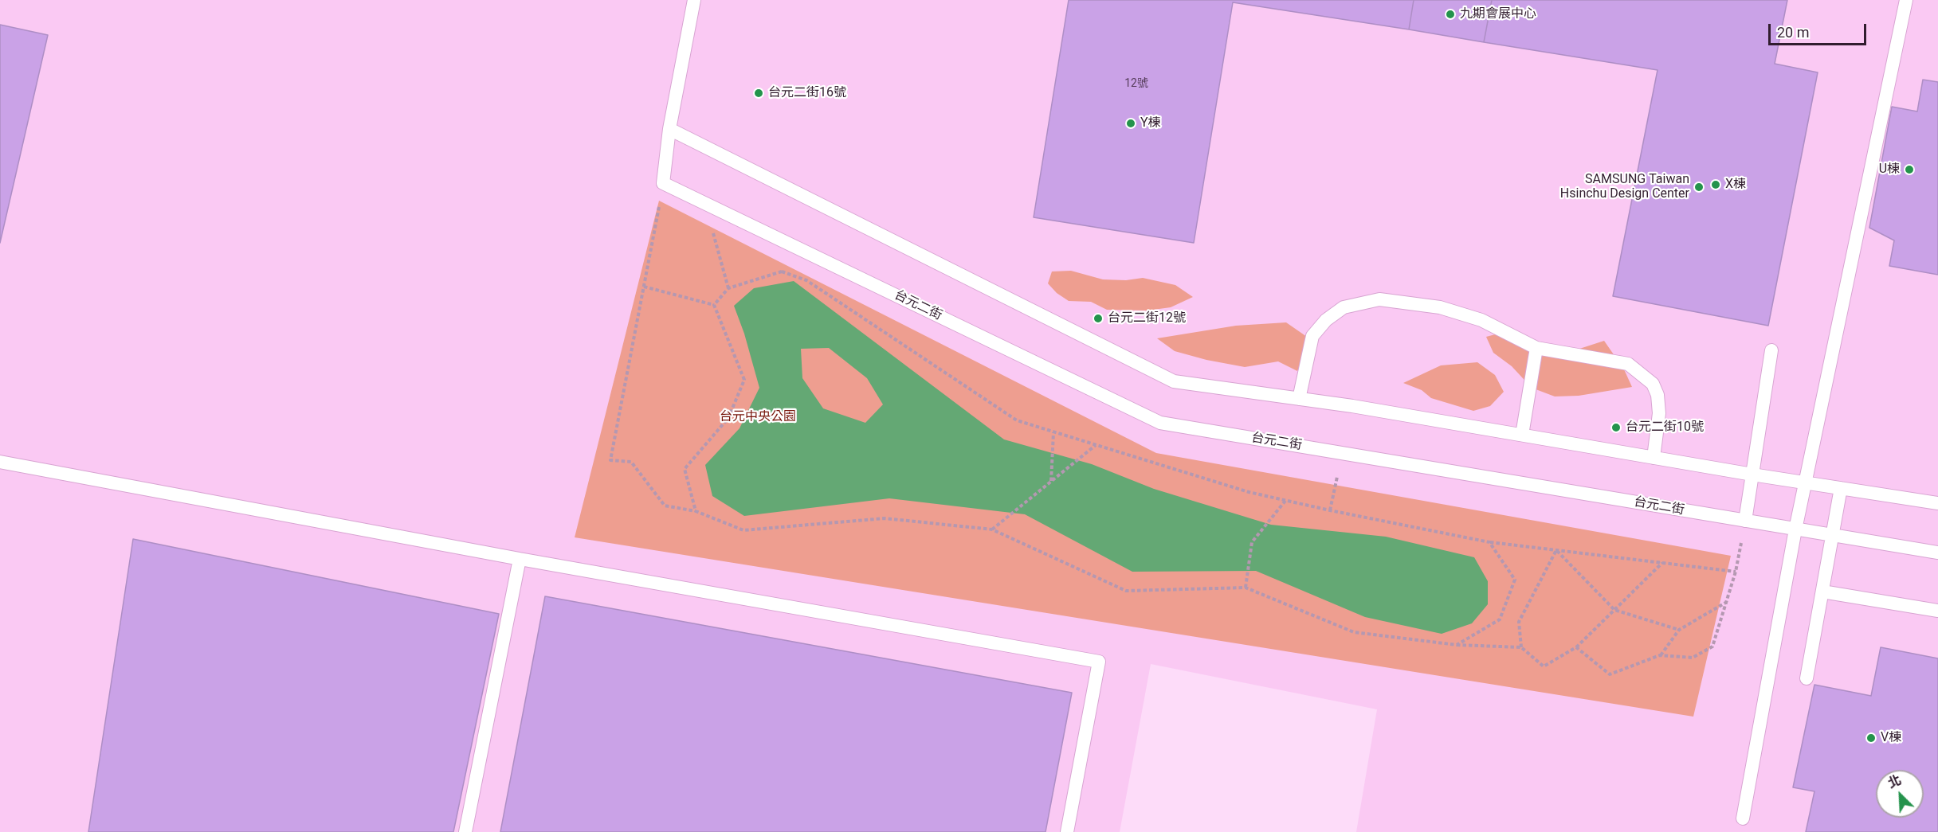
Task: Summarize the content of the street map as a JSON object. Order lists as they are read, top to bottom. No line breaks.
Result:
{"streets":{"lane":["台元二街"]},"parks":["台元中央公園"],"places":["九期會展中心","台元二街16號","Y棟","U棟","X棟","SAMSUNG Taiwan Hsinchu Design Center","台元二街12號","台元二街10號","V棟"],"house_numbers":["12號"],"scale_bar":"20 m","north":"top left"}
